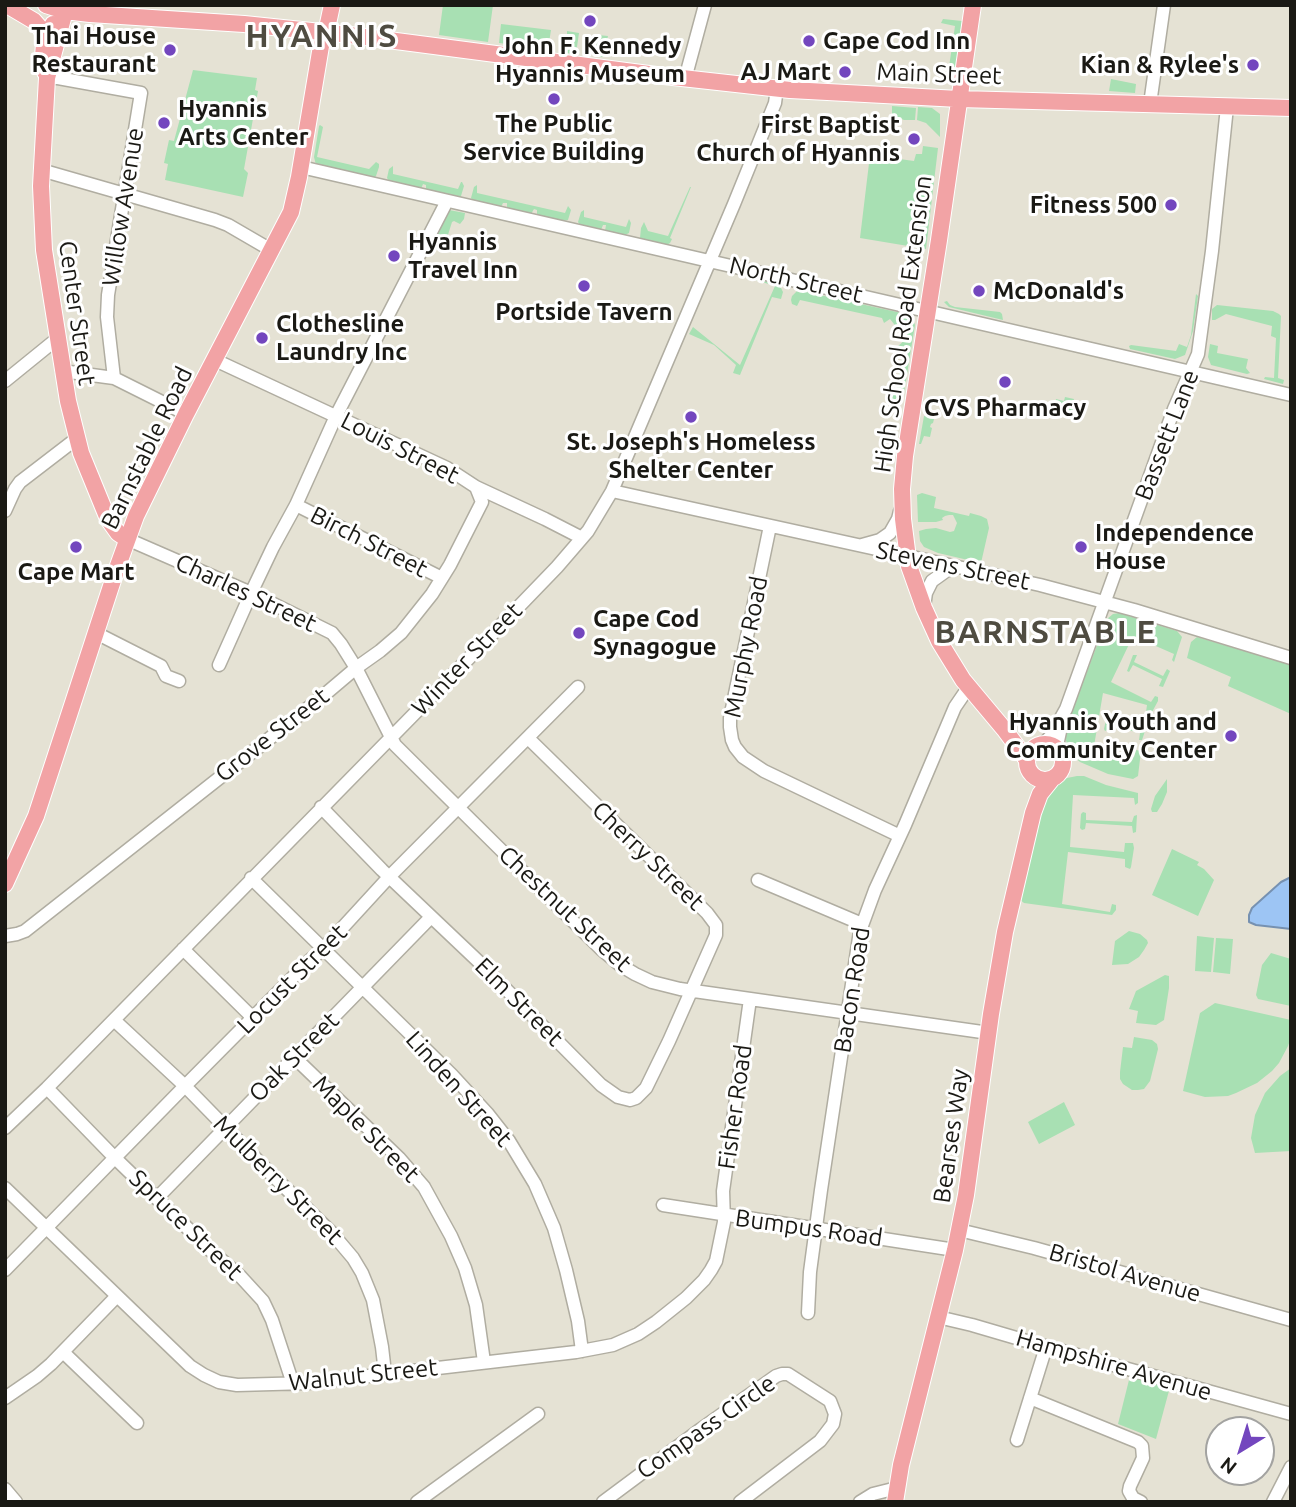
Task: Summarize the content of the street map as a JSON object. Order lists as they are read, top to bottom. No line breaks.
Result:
{"streets":{"main road":["Main Street","Center Street","High School Road Extension","Barnstable Road","Bearses Way"],"street":["Willow Avenue","North Street","Bassett Lane","Louis Street","Birch Street","Stevens Street","Charles Street","Murphy Road","Winter Street","Grove Street","Cherry Street","Chestnut Street","Locust Street","Bacon Road","Elm Street","Oak Street","Linden Street","Fisher Road","Maple Street","Mulberry Street","Spruce Street","Bumpus Road","Bristol Avenue","Hampshire Avenue","Walnut Street","Compass Circle"]},"crossings":[["Main Street","Center Street"],["Main Street","High School Road Extension"],["Main Street","Bassett Lane"],["Main Street","Barnstable Road"],["Main Street","Winter Street"],["Willow Avenue","Center Street"],["North Street","High School Road Extension"],["North Street","Bassett Lane"],["North Street","Barnstable Road"],["North Street","Winter Street"],["Center Street","Barnstable Road"],["Center Street","Charles Street"],["High School Road Extension","Stevens Street"],["Bassett Lane","Stevens Street"],["Bassett Lane","Bearses Way"],["Barnstable Road","Louis Street"],["Barnstable Road","Charles Street"],["Louis Street","Winter Street"],["Louis Street","Grove Street"],["Birch Street","Grove Street"],["Stevens Street","Murphy Road"],["Stevens Street","Winter Street"],["Charles Street","Winter Street"],["Charles Street","Grove Street"],["Charles Street","Chestnut Street"],["Murphy Road","Bacon Road"],["Winter Street","Chestnut Street"],["Winter Street","Elm Street"],["Winter Street","Linden Street"],["Winter Street","Mulberry Street"],["Winter Street","Spruce Street"],["Cherry Street","Chestnut Street"],["Cherry Street","Locust Street"],["Cherry Street","Elm Street"],["Chestnut Street","Locust Street"],["Chestnut Street","Bacon Road"],["Chestnut Street","Elm Street"],["Chestnut Street","Fisher Road"],["Chestnut Street","Bearses Way"],["Locust Street","Elm Street"],["Locust Street","Linden Street"],["Locust Street","Mulberry Street"],["Locust Street","Spruce Street"],["Locust Street","Walnut Street"],["Bacon Road","Bumpus Road"],["Elm Street","Oak Street"],["Oak Street","Linden Street"],["Oak Street","Maple Street"],["Oak Street","Mulberry Street"],["Oak Street","Spruce Street"],["Linden Street","Walnut Street"],["Fisher Road","Bumpus Road"],["Fisher Road","Walnut Street"],["Maple Street","Walnut Street"],["Bearses Way","Bumpus Road"],["Bearses Way","Bristol Avenue"],["Bearses Way","Hampshire Avenue"],["Mulberry Street","Walnut Street"],["Spruce Street","Walnut Street"],["Bumpus Road","Walnut Street"]],"districts":["HYANNIS","BARNSTABLE"],"places":["John F. Kennedy Hyannis Museum","Cape Cod Inn","Thai House Restaurant","Kian & Rylee's","AJ Mart","The Public Service Building","Hyannis Arts Center","First Baptist Church of Hyannis","Fitness 500","Hyannis Travel Inn","Portside Tavern","McDonald's","Clothesline Laundry Inc","CVS Pharmacy","St. Joseph's Homeless Shelter Center","Cape Mart","Independence House","Cape Cod Synagogue","Hyannis Youth and Community Center"],"north":"bottom left"}
